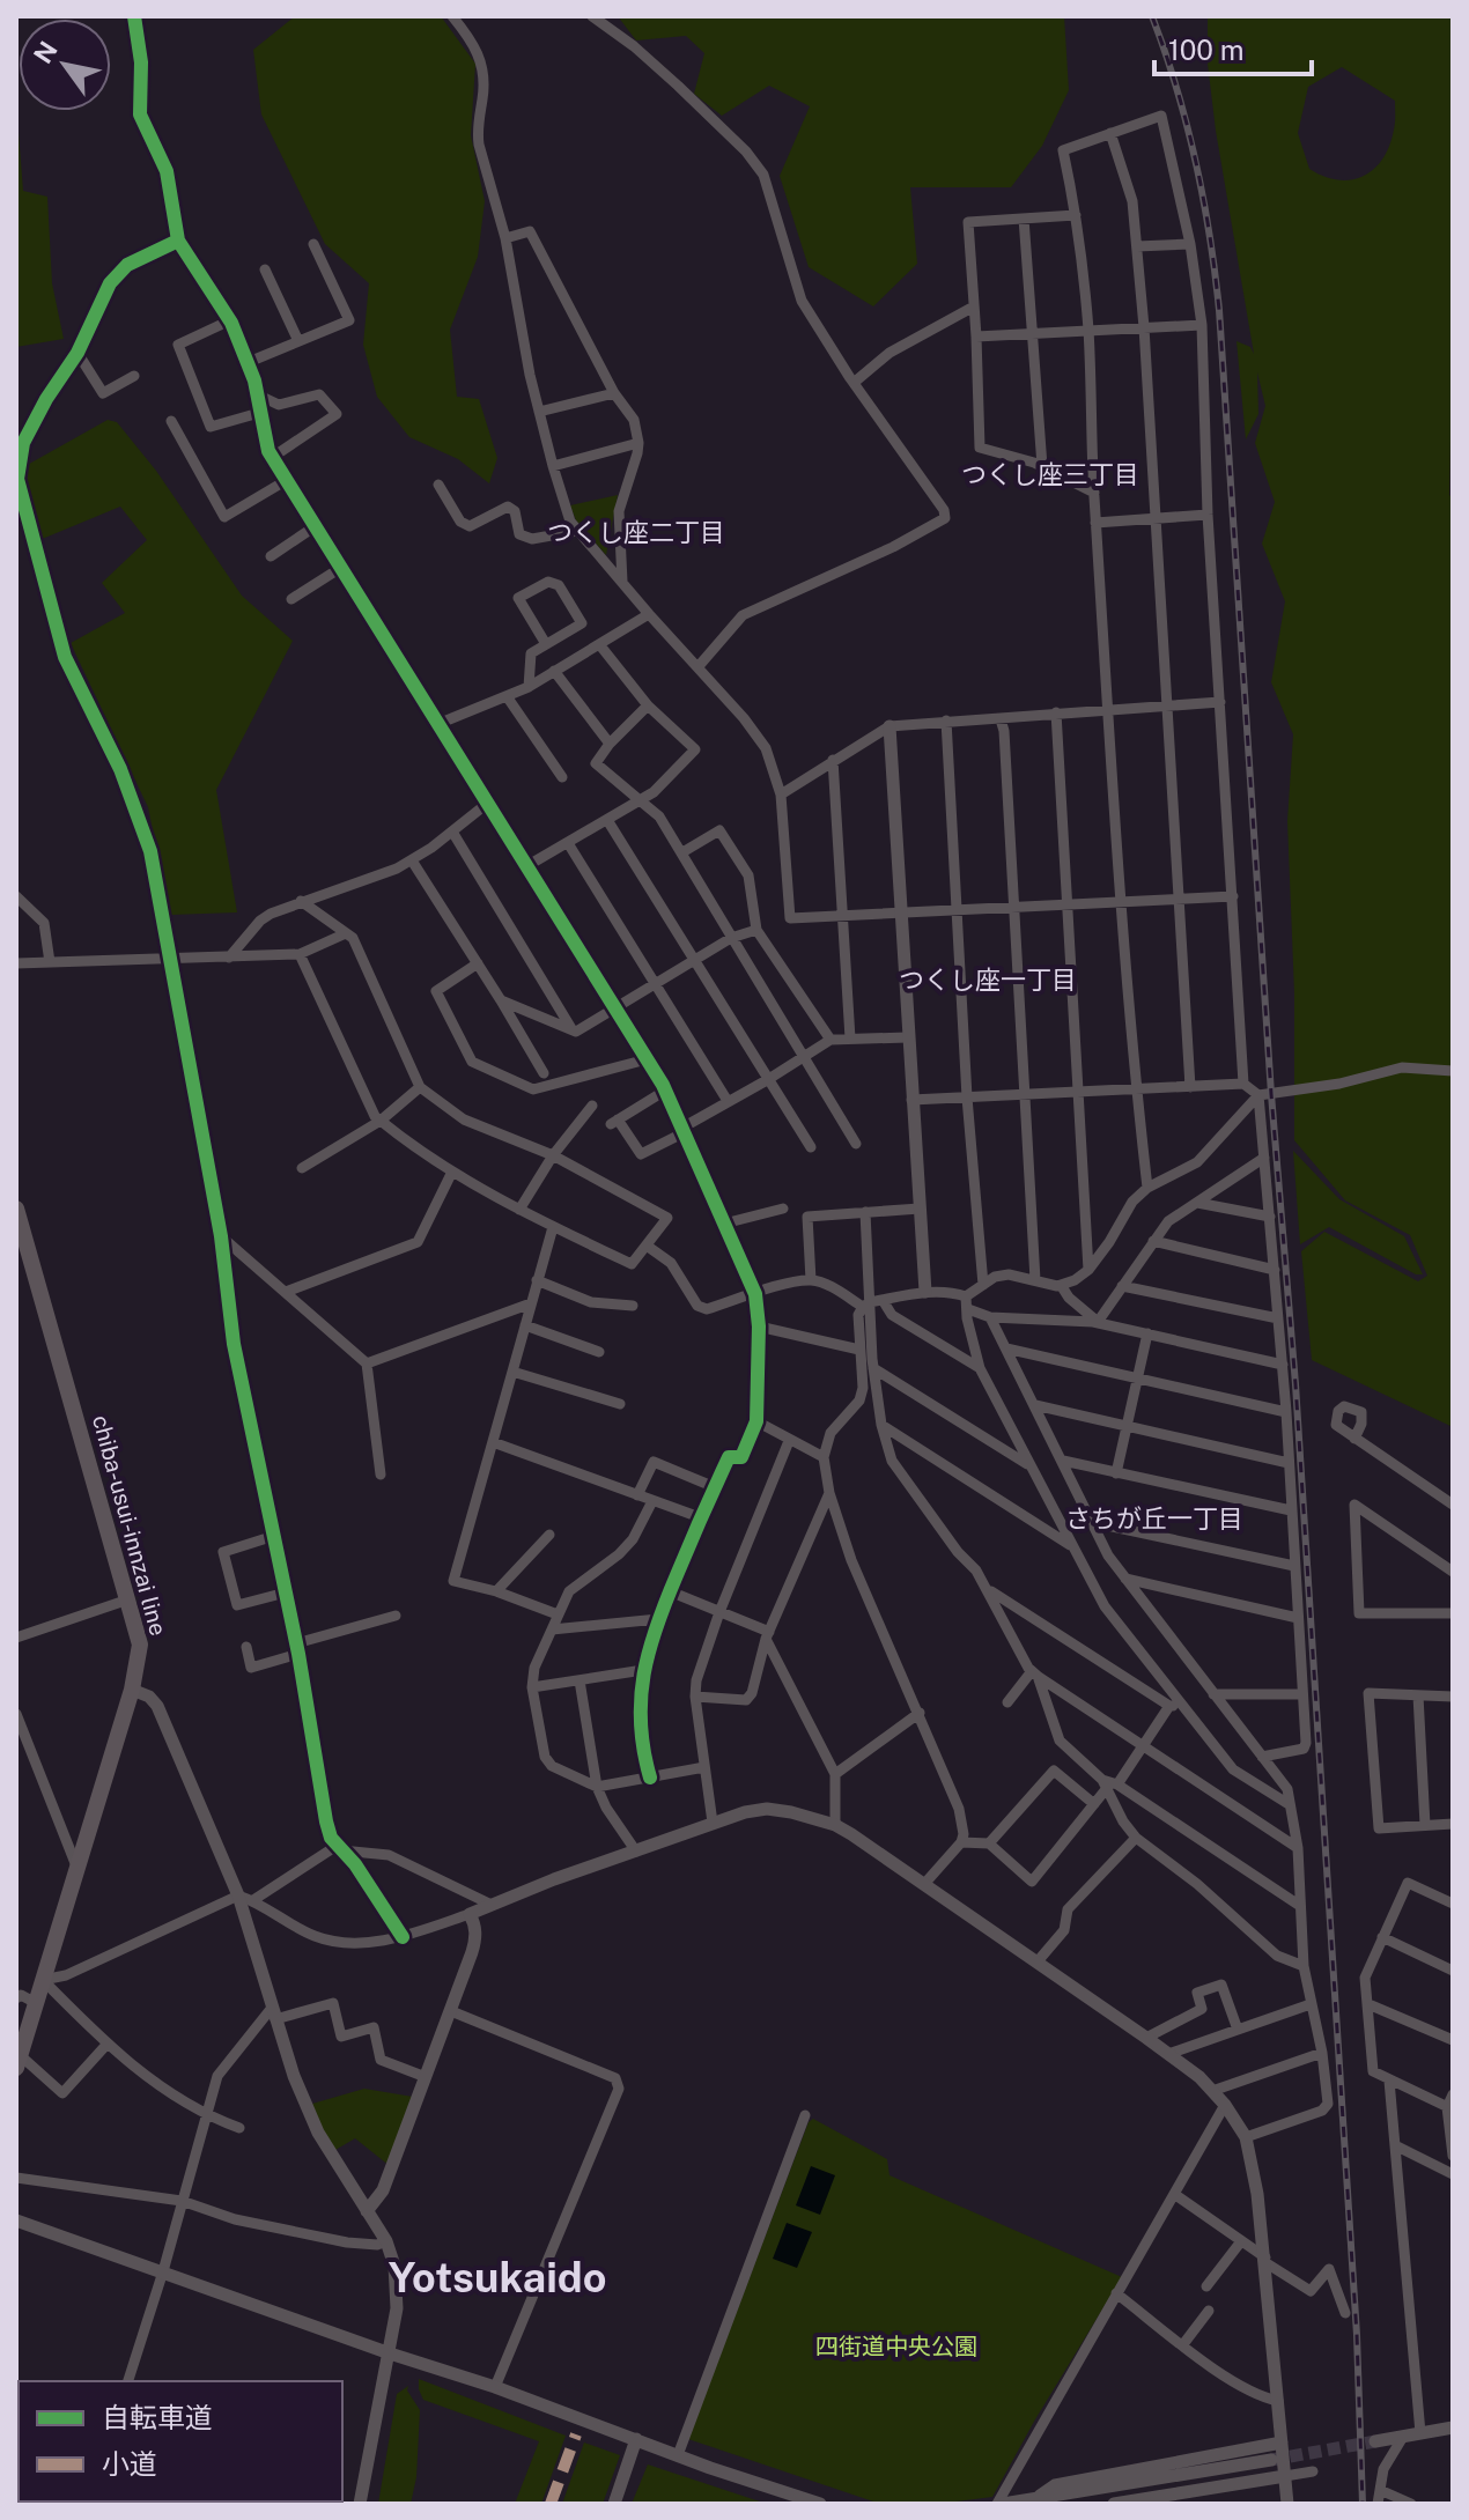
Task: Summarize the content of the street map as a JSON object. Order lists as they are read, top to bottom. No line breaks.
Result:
{"streets":{"main road":["chiba-usui-innzai line"]},"districts":["つくし座三丁目","つくし座二丁目","つくし座一丁目","さちが丘一丁目","Yotsukaido"],"parks":["四街道中央公園"],"legend":["自転車道","小道"],"scale_bar":"100 m","north":"top left"}
